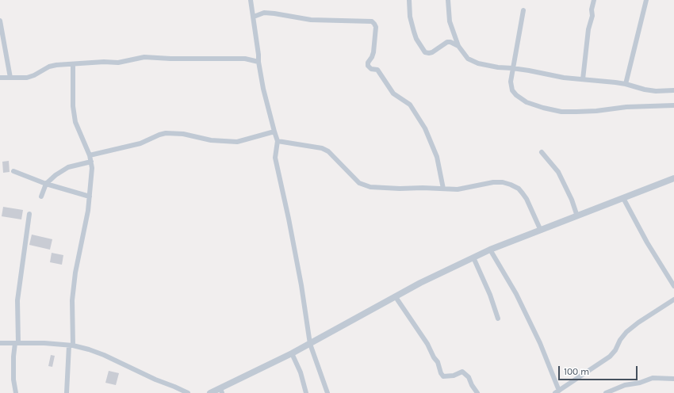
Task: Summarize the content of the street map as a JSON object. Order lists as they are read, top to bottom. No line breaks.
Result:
{"scale_bar":"100 m"}
